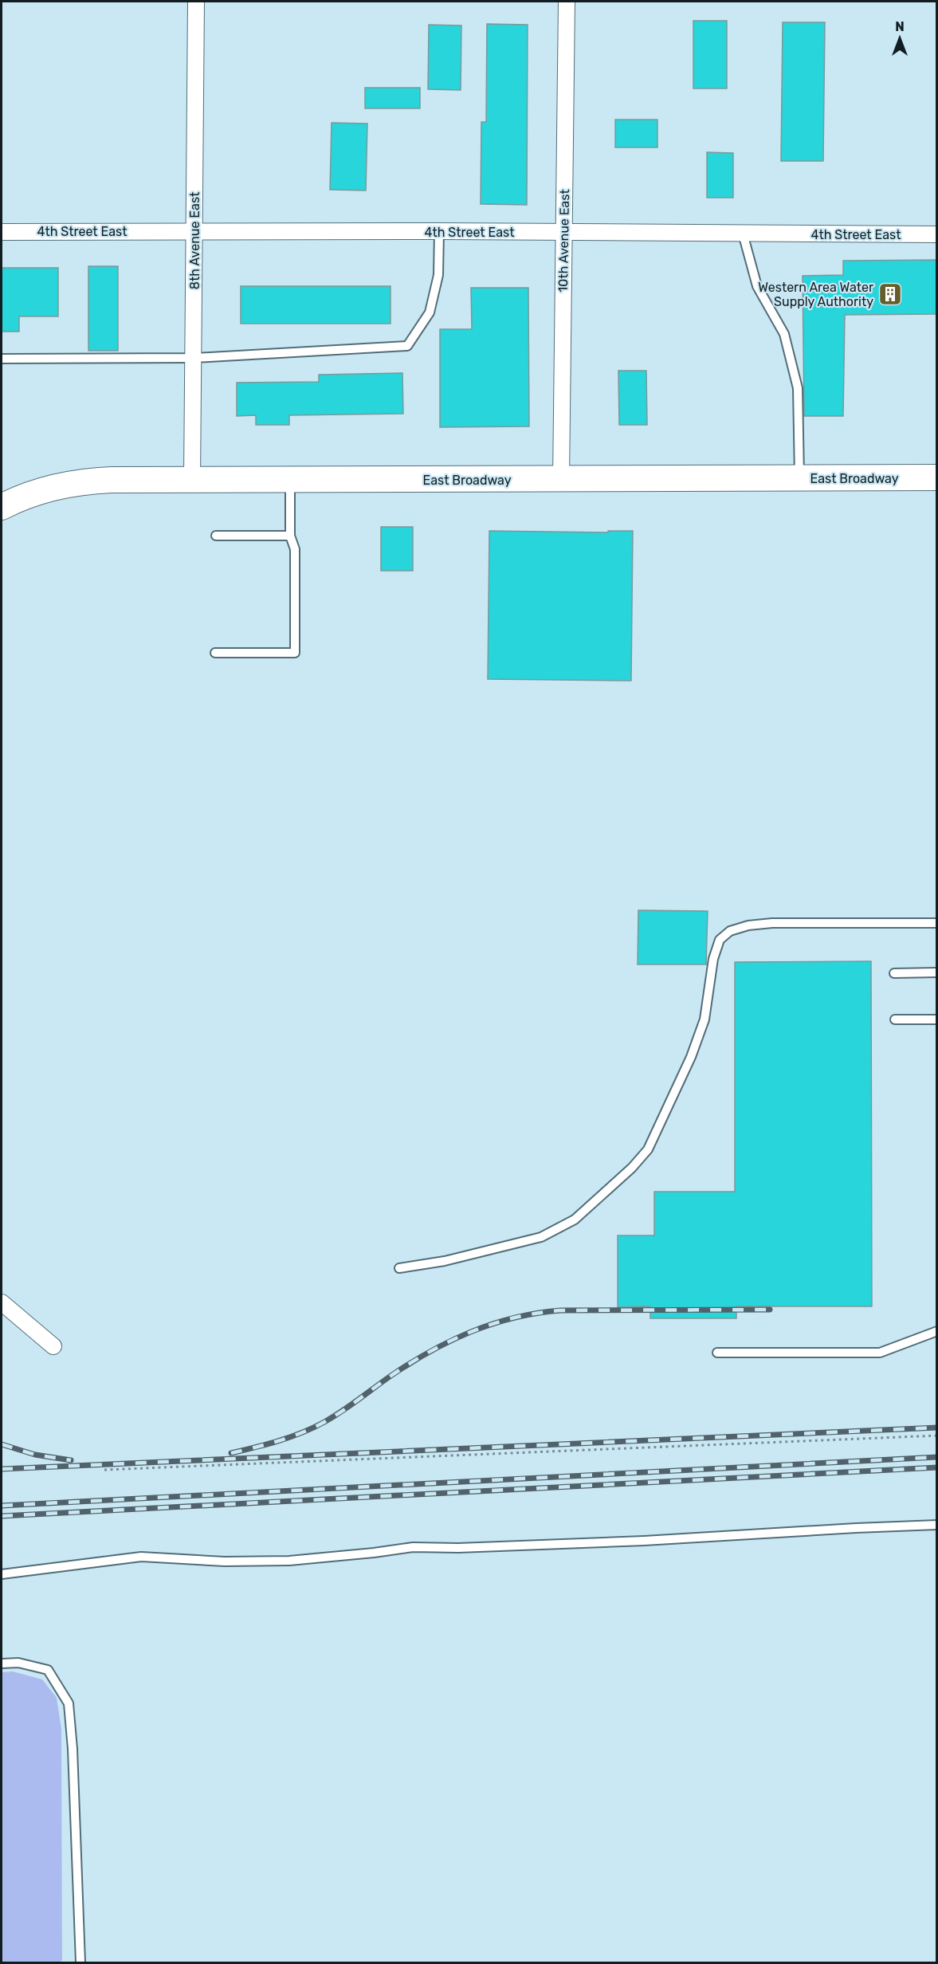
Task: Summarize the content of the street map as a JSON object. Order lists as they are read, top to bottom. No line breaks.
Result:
{"streets":{"main road":["East Broadway"],"street":["4th Street East","8th Avenue East","10th Avenue East"]},"crossings":[["4th Street East","8th Avenue East"],["4th Street East","10th Avenue East"],["8th Avenue East","East Broadway"],["10th Avenue East","East Broadway"]],"places":{"building":["Western Area Water Supply Authority"]},"north":"top"}
